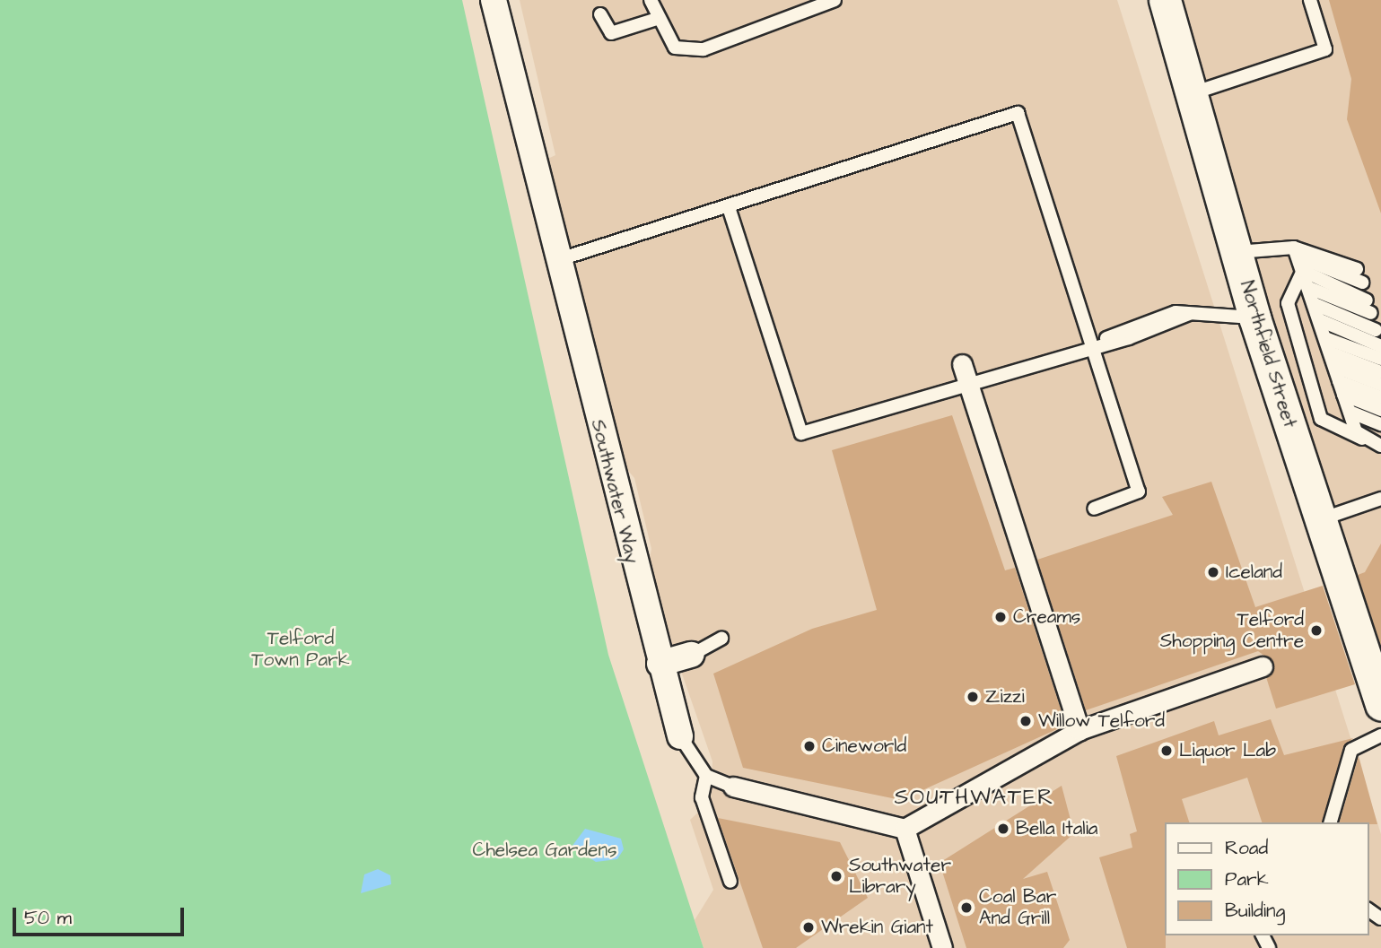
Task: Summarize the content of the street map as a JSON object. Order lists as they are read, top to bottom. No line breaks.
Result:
{"streets":{"street":["Northfield Street","Southwater Way"]},"districts":["SOUTHWATER"],"parks":["Telford Town Park","Chelsea Gardens"],"places":["Iceland","Creams","Telford Shopping Centre","Zizzi","Willow Telford","Cineworld","Liquor Lab","Bella Italia","Southwater Library","Coal Bar And Grill","Wrekin Giant"],"legend":["Road","Park","Building"],"scale_bar":"50 m"}
